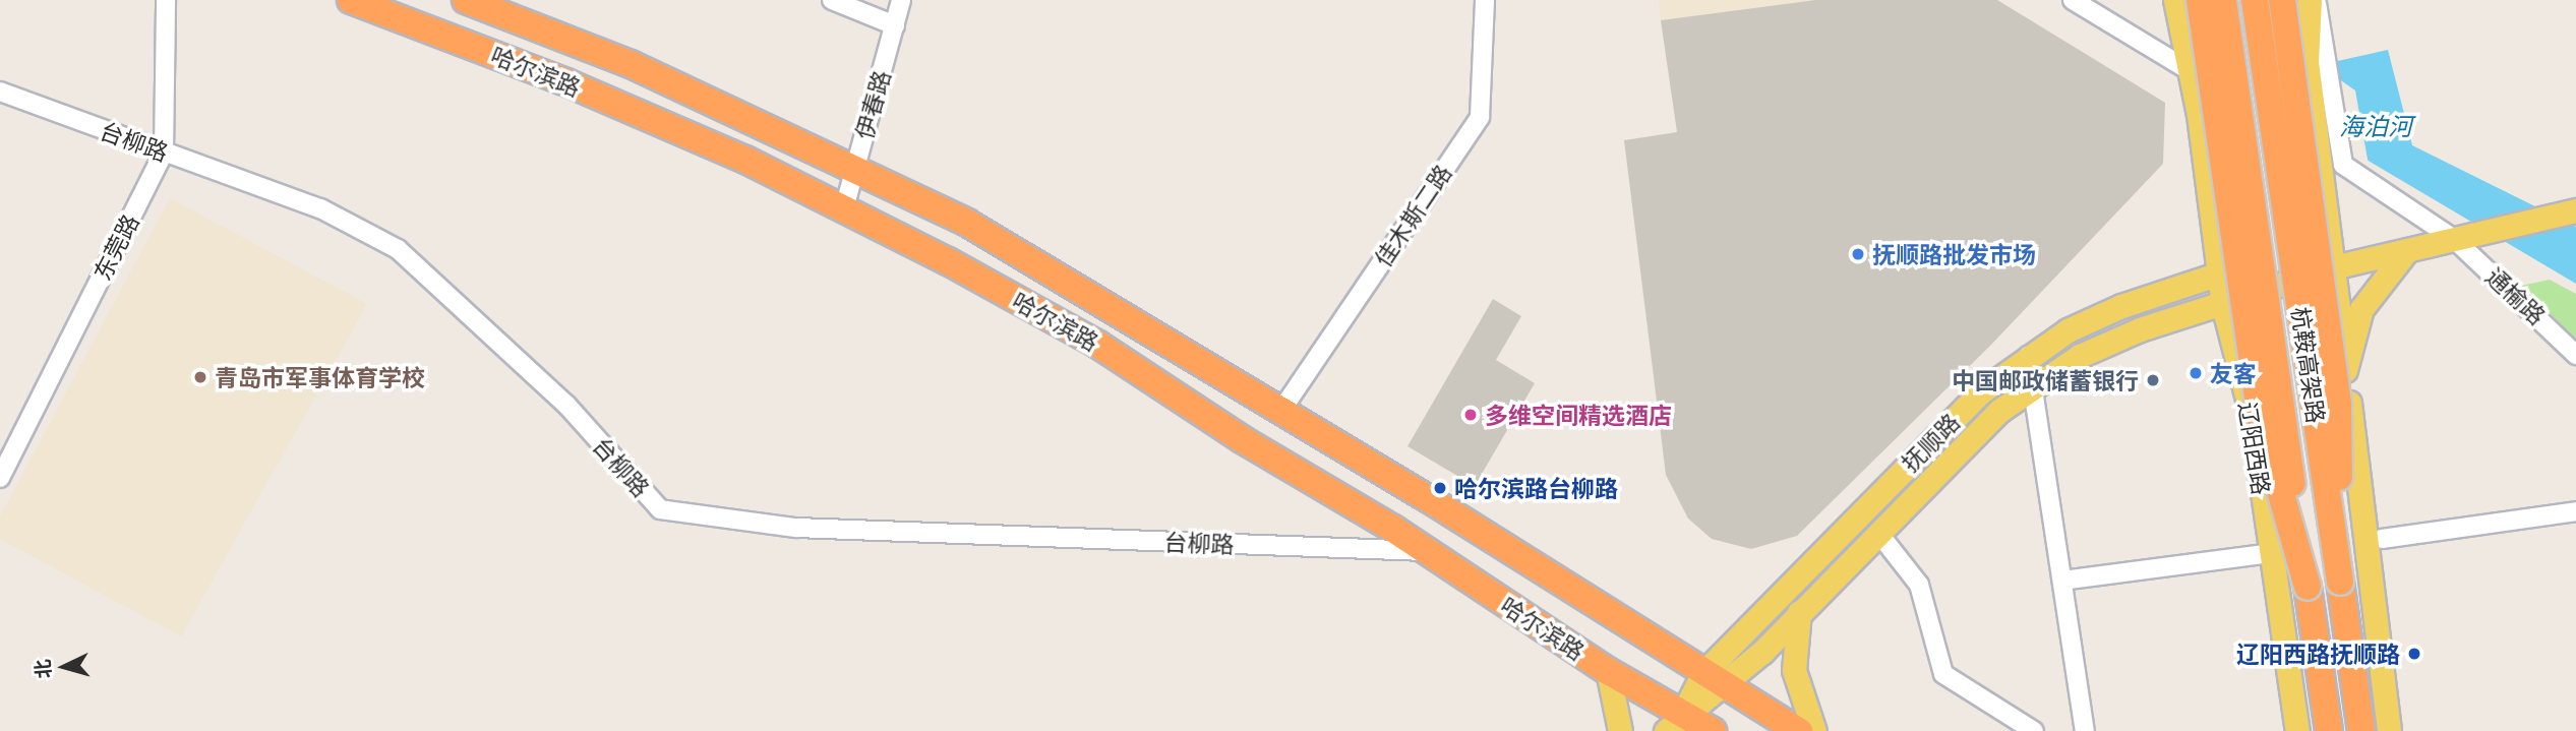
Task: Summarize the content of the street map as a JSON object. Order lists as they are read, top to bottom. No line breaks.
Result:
{"streets":{"highway":["哈尔滨路","杭鞍高架路"],"main road":["抚顺路","辽阳西路"],"street":["伊春路","台柳路","佳木斯二路","东莞路","通榆路"]},"crossings":[["哈尔滨路","伊春路"],["哈尔滨路","台柳路"],["哈尔滨路","佳木斯二路"],["哈尔滨路","抚顺路"],["台柳路","东莞路"],["通榆路","抚顺路"],["抚顺路","辽阳西路"]],"water":["海泊河"],"places":["抚顺路批发市场","友客","青岛市军事体育学校","中国邮政储蓄银行","多维空间精选酒店","哈尔滨路台柳路","辽阳西路抚顺路"],"north":"left"}
